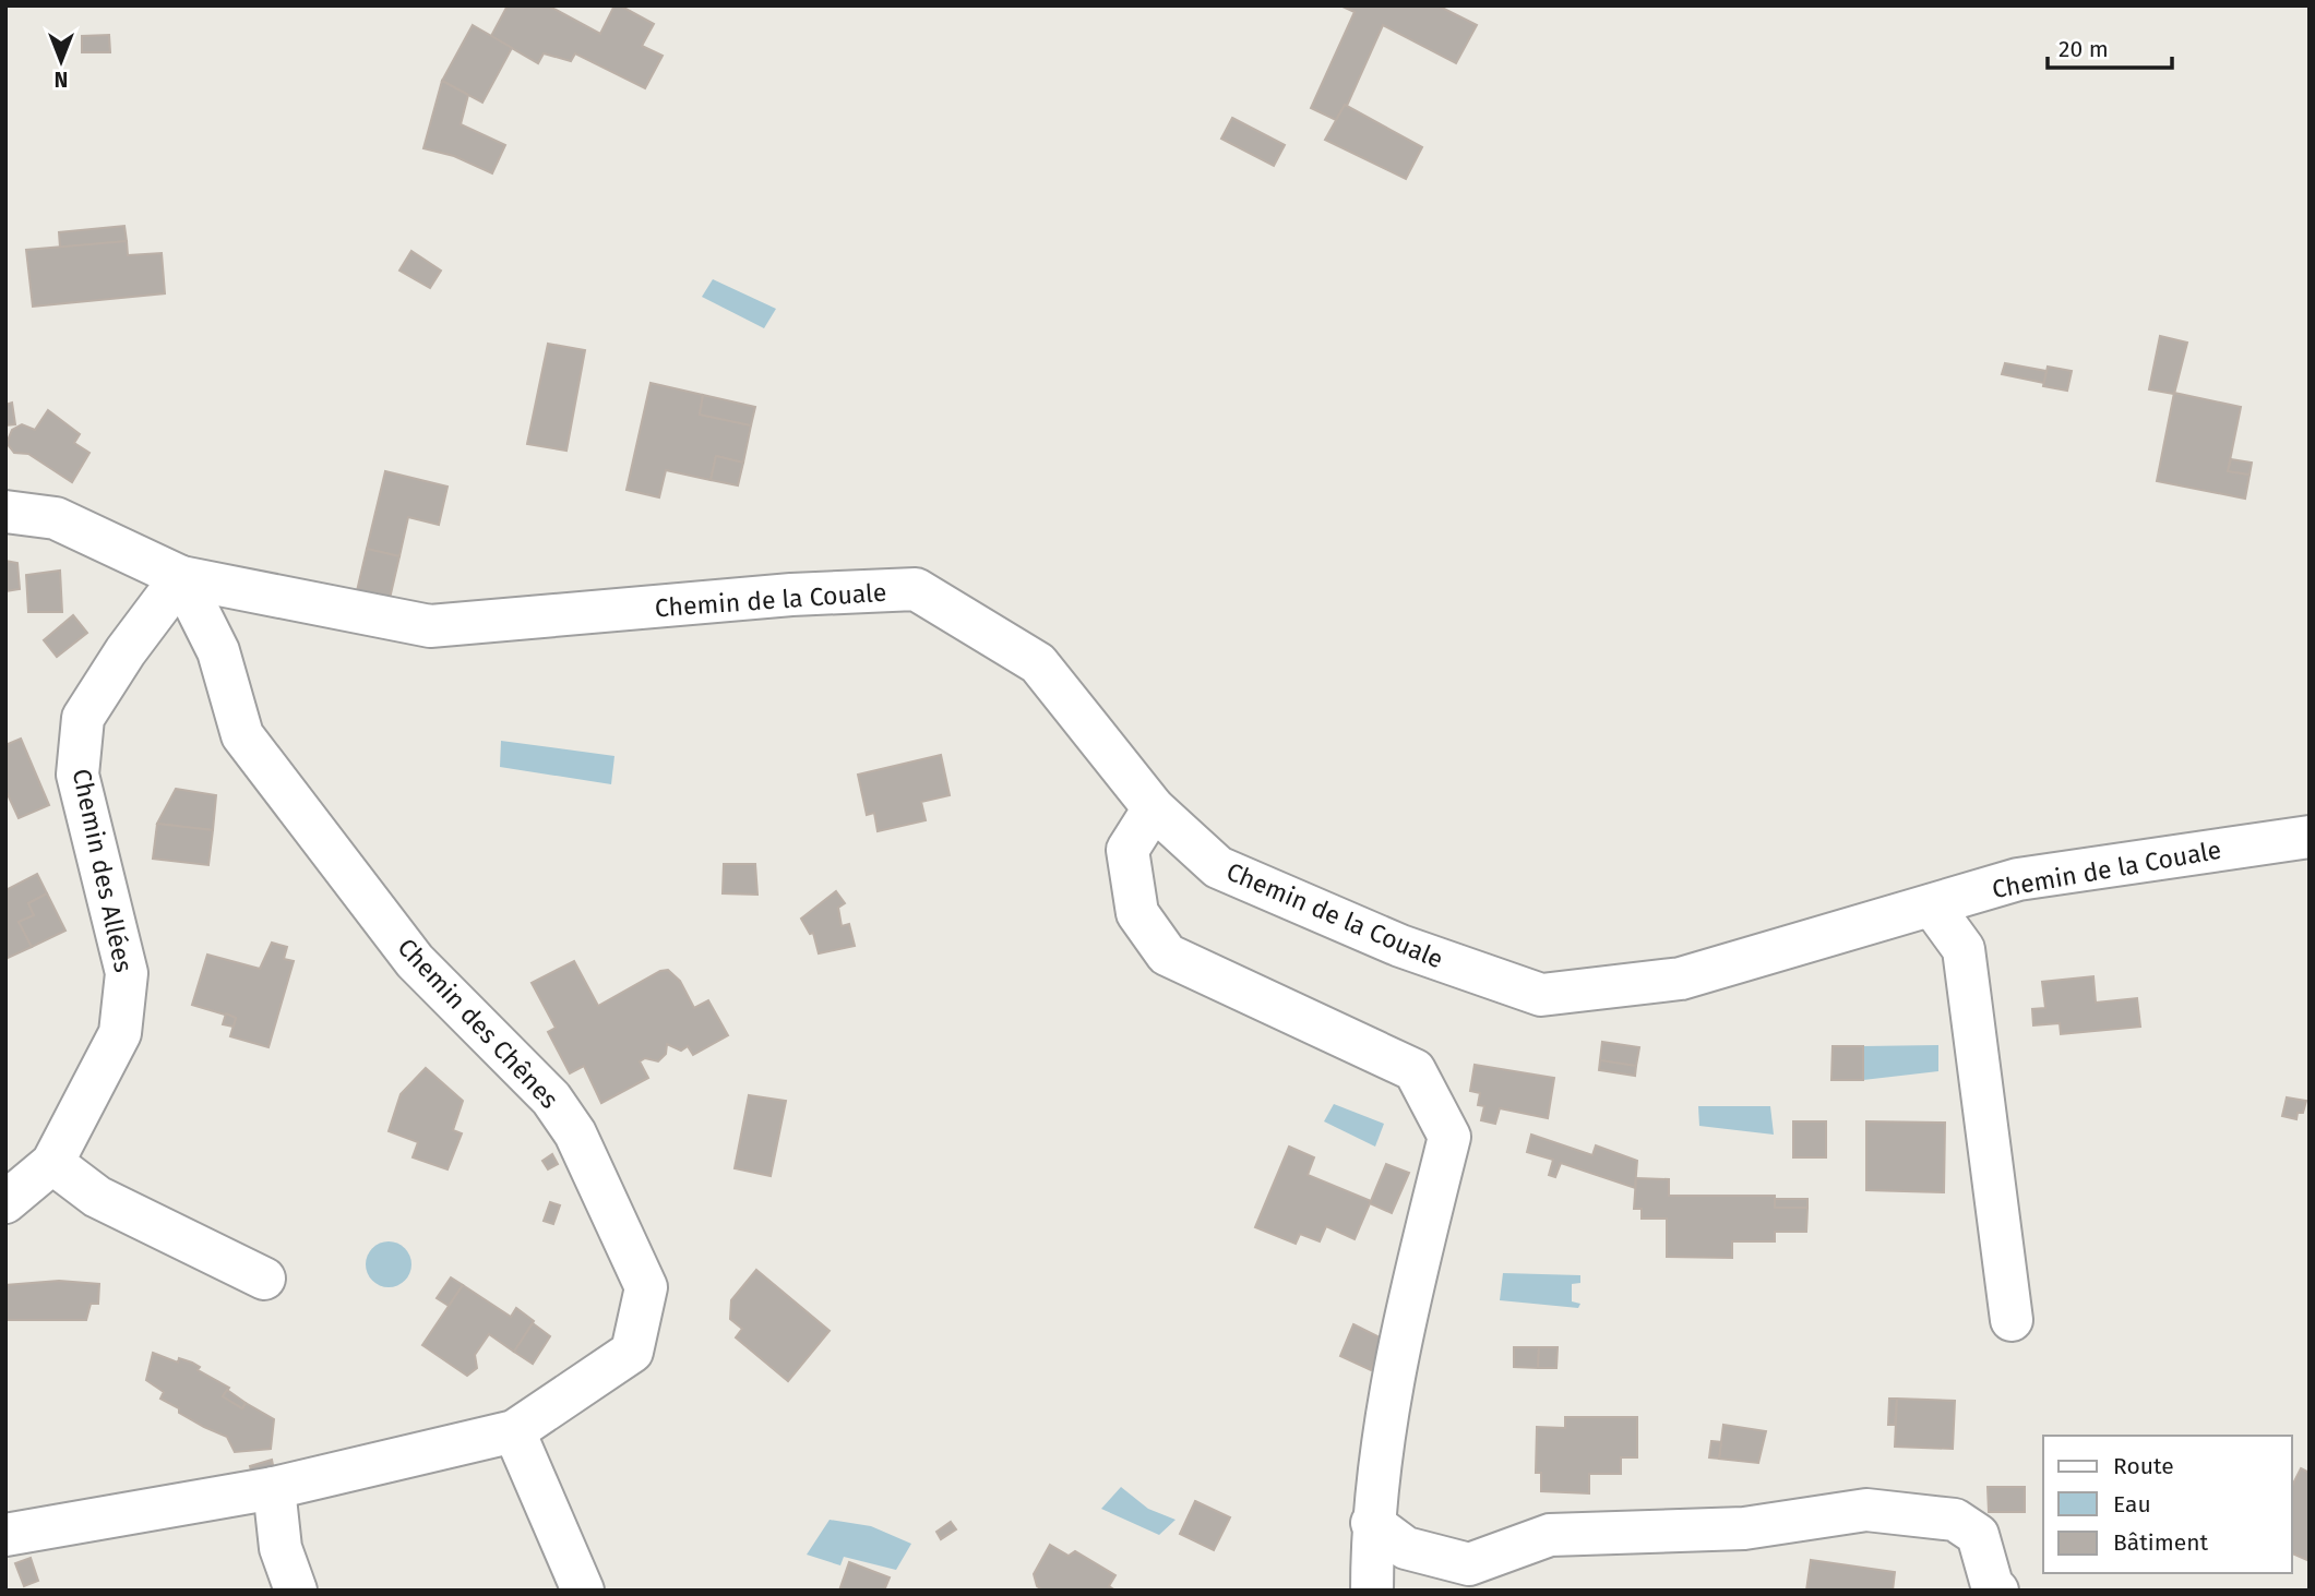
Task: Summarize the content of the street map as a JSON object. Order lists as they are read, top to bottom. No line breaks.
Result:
{"streets":{"street":["Chemin de la Couale","Chemin des Allées","Chemin des Chênes"]},"crossings":[["Chemin de la Couale","Chemin des Allées"],["Chemin de la Couale","Chemin des Chênes"],["Chemin des Allées","Chemin des Chênes"]],"legend":["Route","Eau","Bâtiment"],"scale_bar":"20 m","north":"bottom"}
